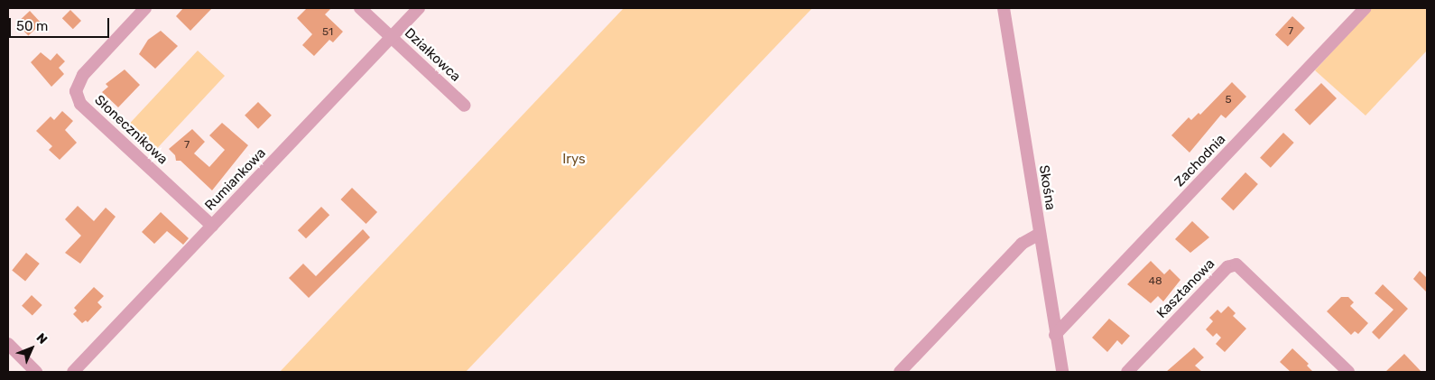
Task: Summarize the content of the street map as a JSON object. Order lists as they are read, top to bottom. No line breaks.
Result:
{"streets":{"street":["Działkowca","Słonecznikowa","Zachodnia","Rumiankowa","Skośna","Kasztanowa"]},"crossings":[["Działkowca","Rumiankowa"],["Słonecznikowa","Rumiankowa"],["Zachodnia","Skośna"]],"parks":["Irys"],"house_numbers":["7","51","5","7","48"],"scale_bar":"50 m","north":"top right"}
